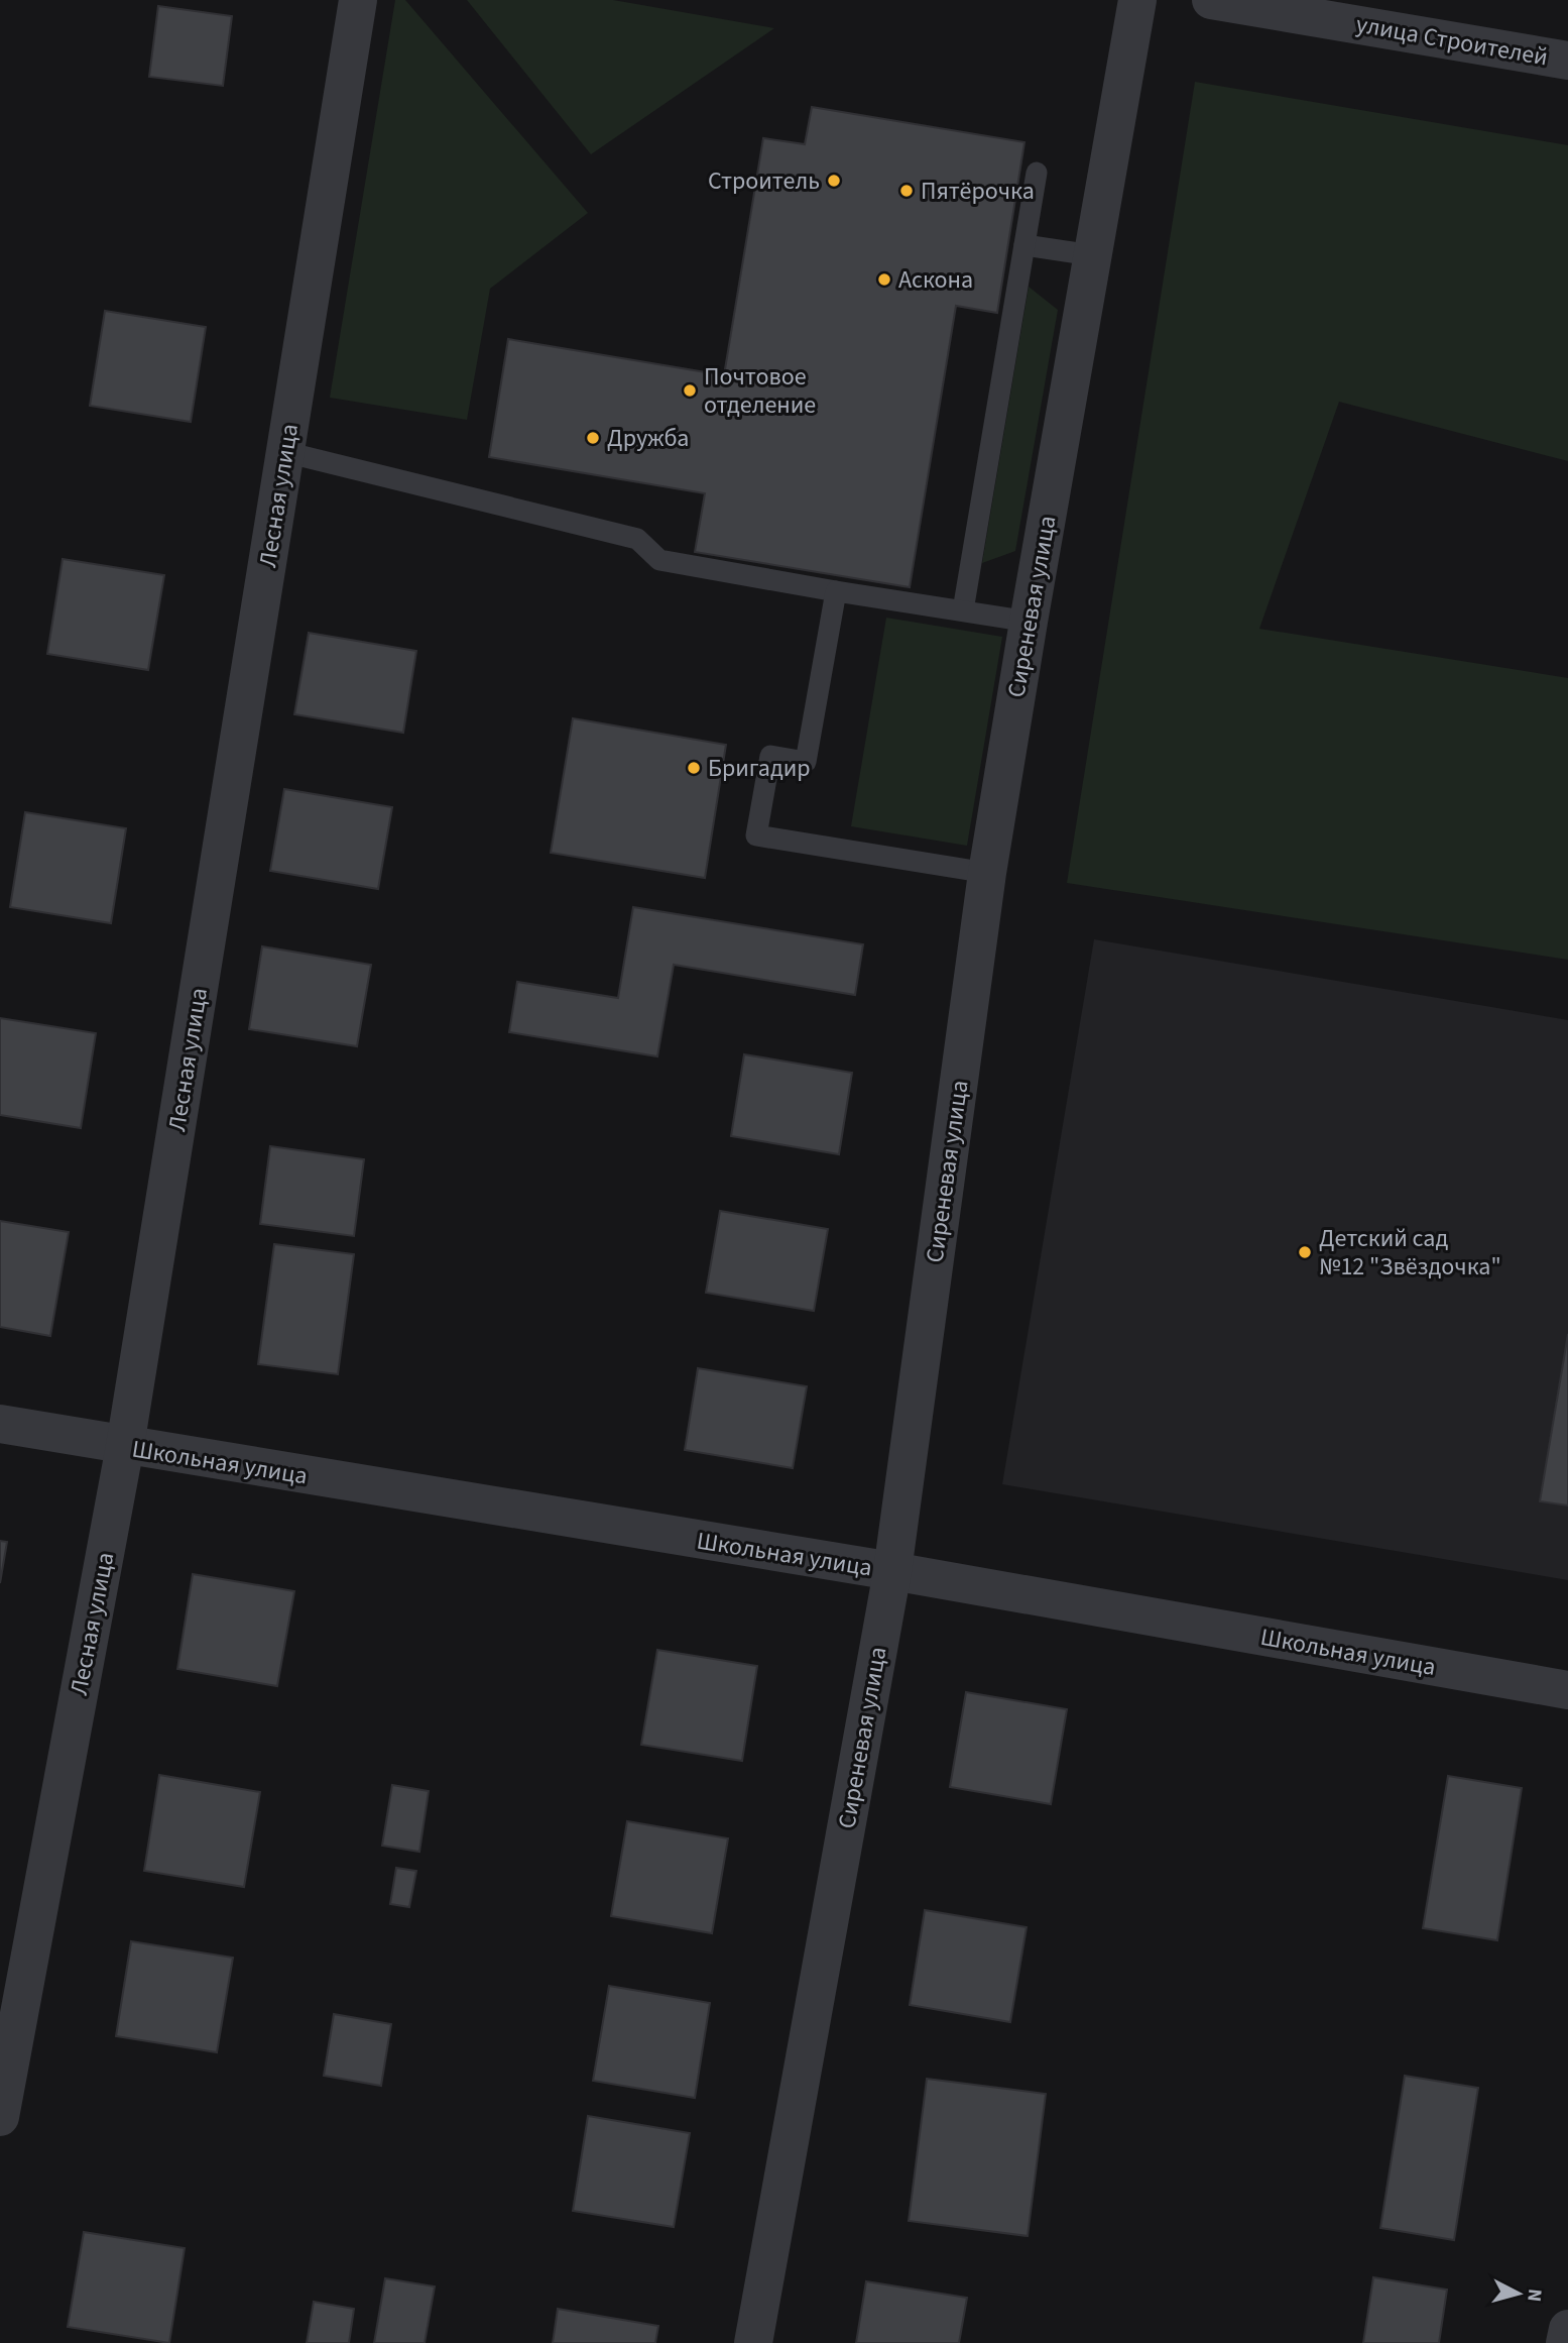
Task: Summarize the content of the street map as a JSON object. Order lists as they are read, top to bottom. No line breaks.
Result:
{"streets":{"street":["улица Строителей","Лесная улица","Сиреневая улица","Школьная улица"]},"crossings":[["Лесная улица","Школьная улица"],["Сиреневая улица","Школьная улица"]],"places":["Строитель","Пятёрочка","Аскона","Почтовое отделение","Дружба","Бригадир","Детский сад №12 \"Звёздочка\""],"north":"right"}
